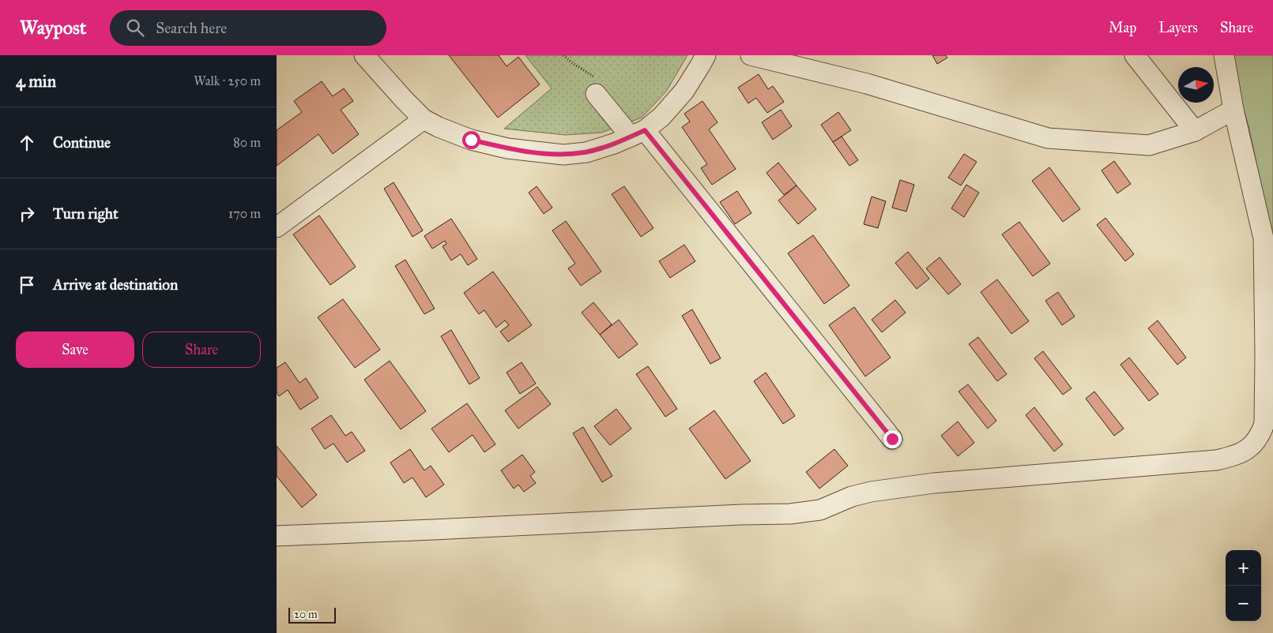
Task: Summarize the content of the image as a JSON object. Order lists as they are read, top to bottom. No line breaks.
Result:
{"scale_bar":"20 m","north":"right","page":{"header":"Waypost","search":"Search here","nav":["Map","Layers","Share"],"heading":["4 min","Walk · 250 m"],"list":[["Continue","80 m"],["Turn right","170 m"],"Arrive at destination"],"buttons":["Save","Share"],"map_buttons":["+","−"],"scale":"20 m"}}
